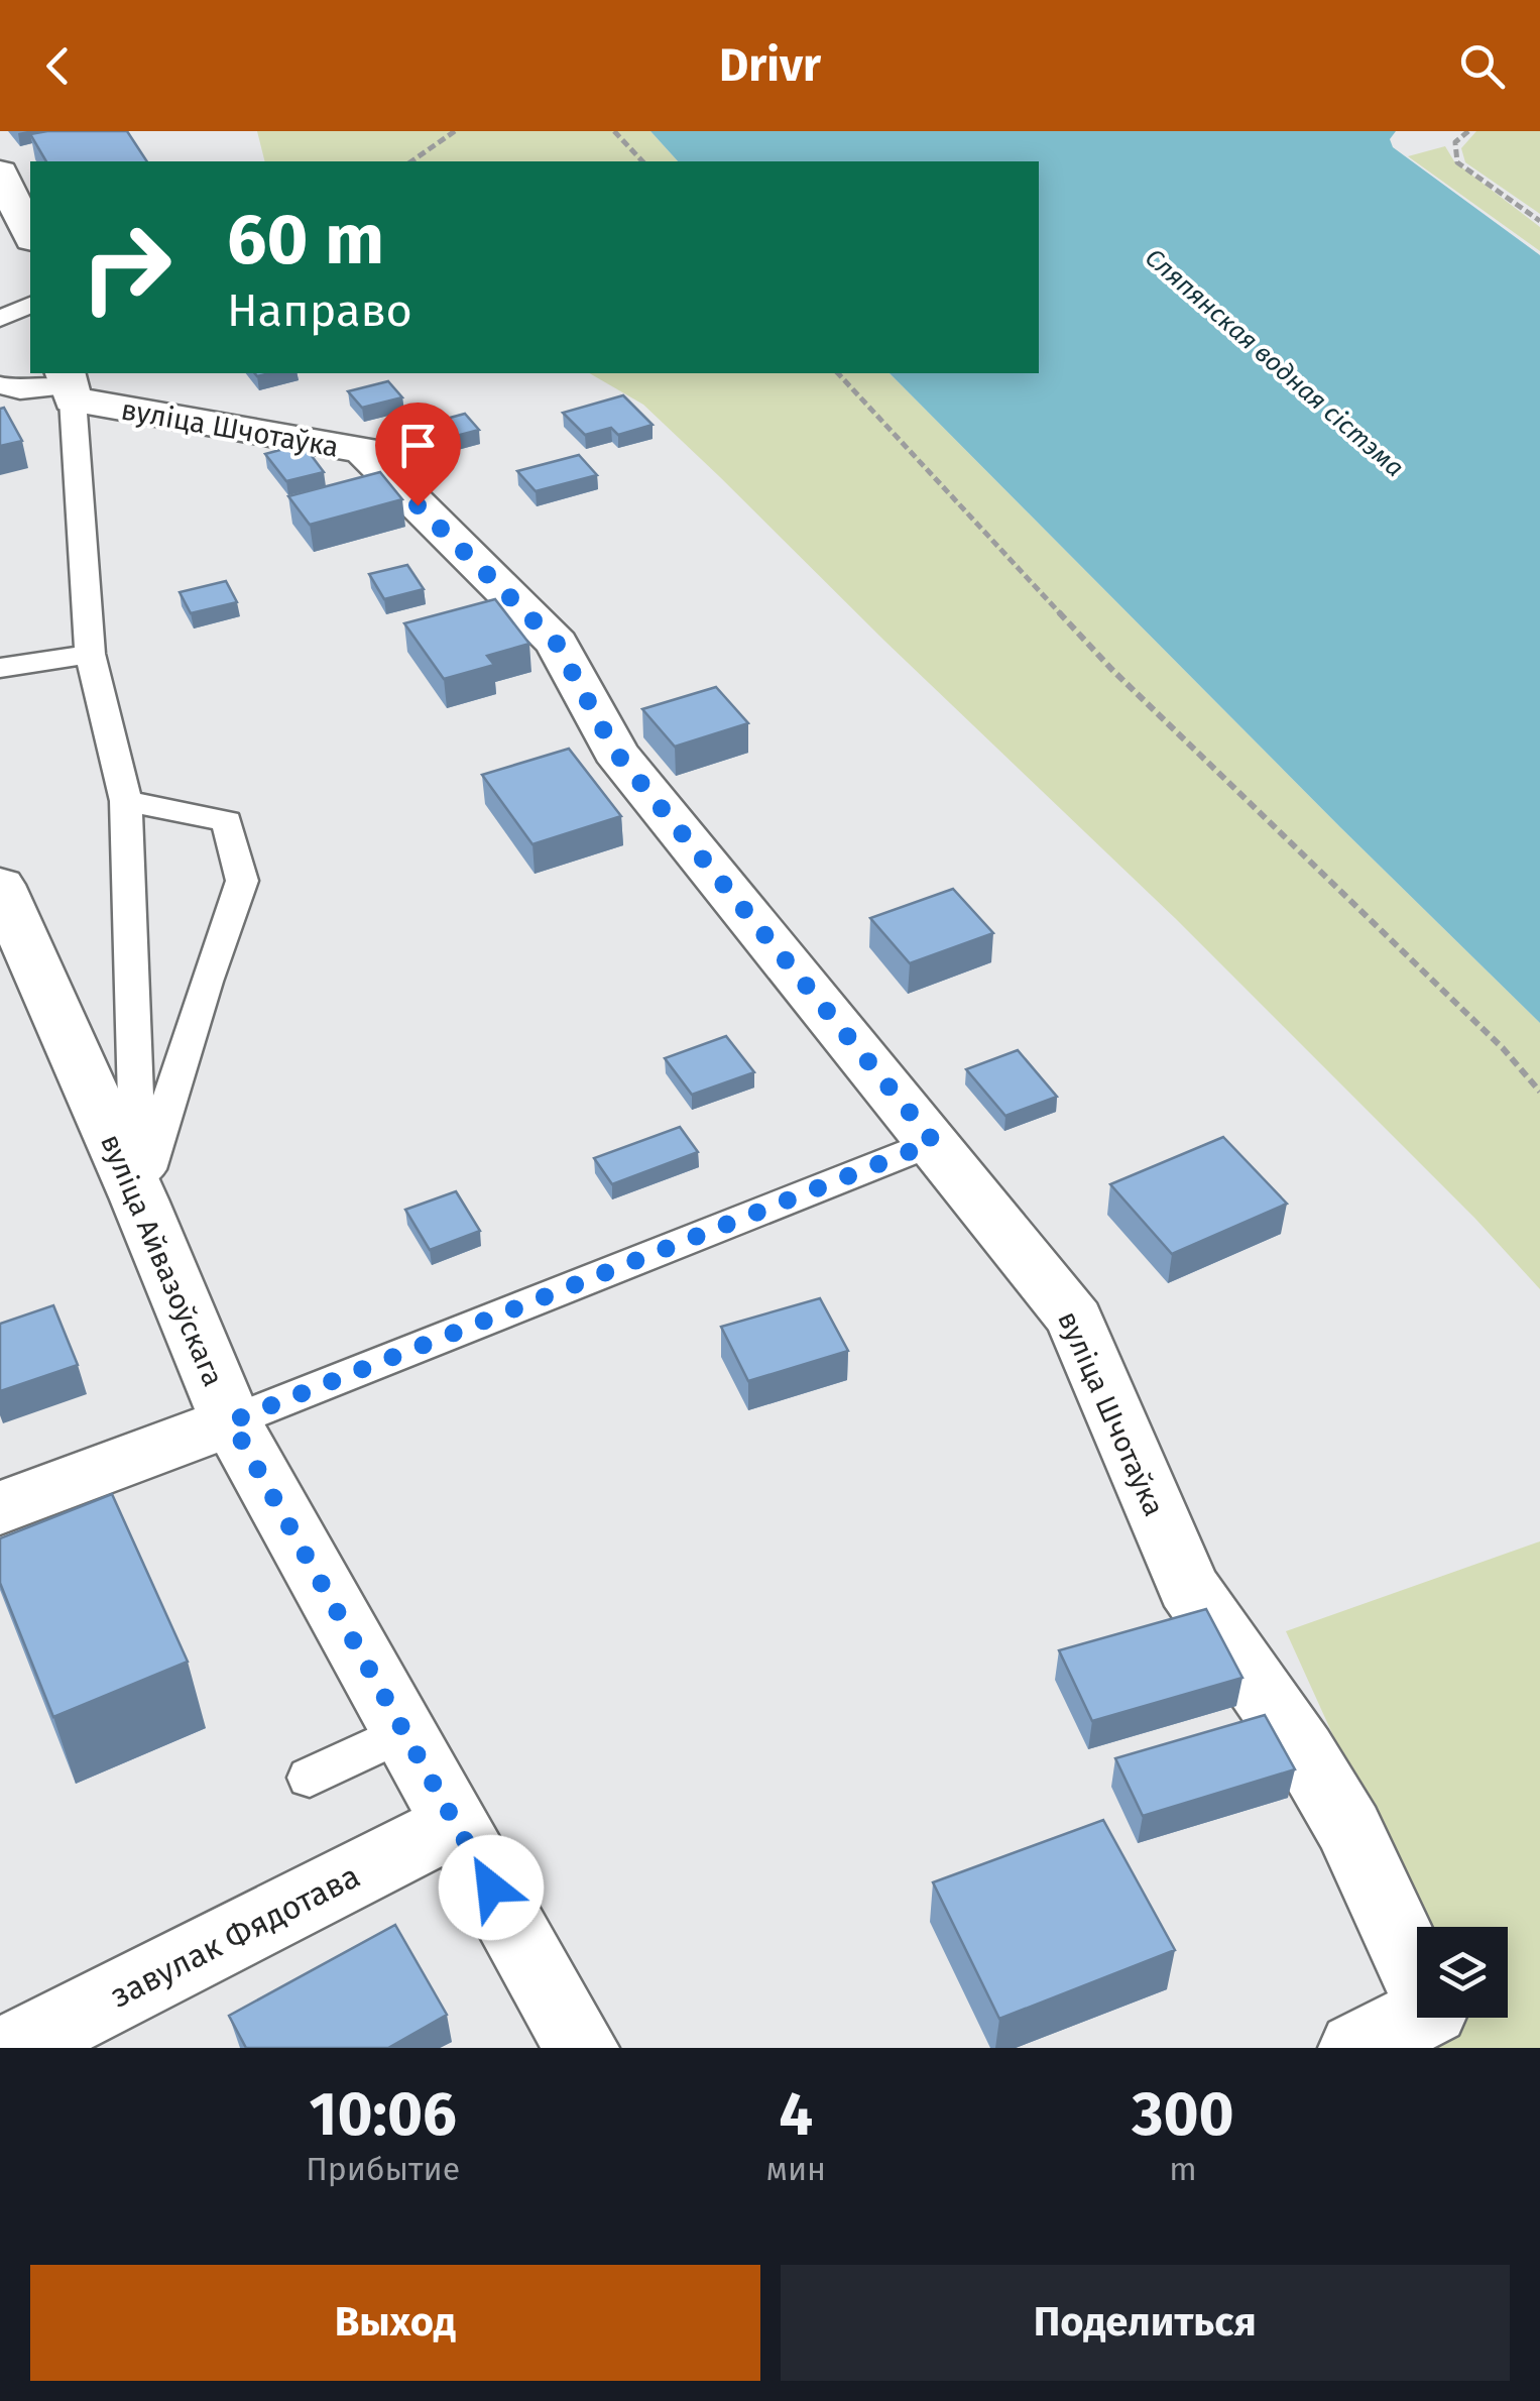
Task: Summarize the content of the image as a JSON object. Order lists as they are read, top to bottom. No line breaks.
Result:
{"streets":{"street":["вуліца Шчотаўка","вуліца Айвазоўскага","завулак Фядотава"]},"crossings":[["вуліца Айвазоўскага","завулак Фядотава"]],"water":["Сляпянская водная сістэма"],"page":{"header":"Drivr","turn":["60 m","Направо"],"eta":["10:06","Прибытие","4","мин","300","m"],"buttons":["Выход","Поделиться"]}}
